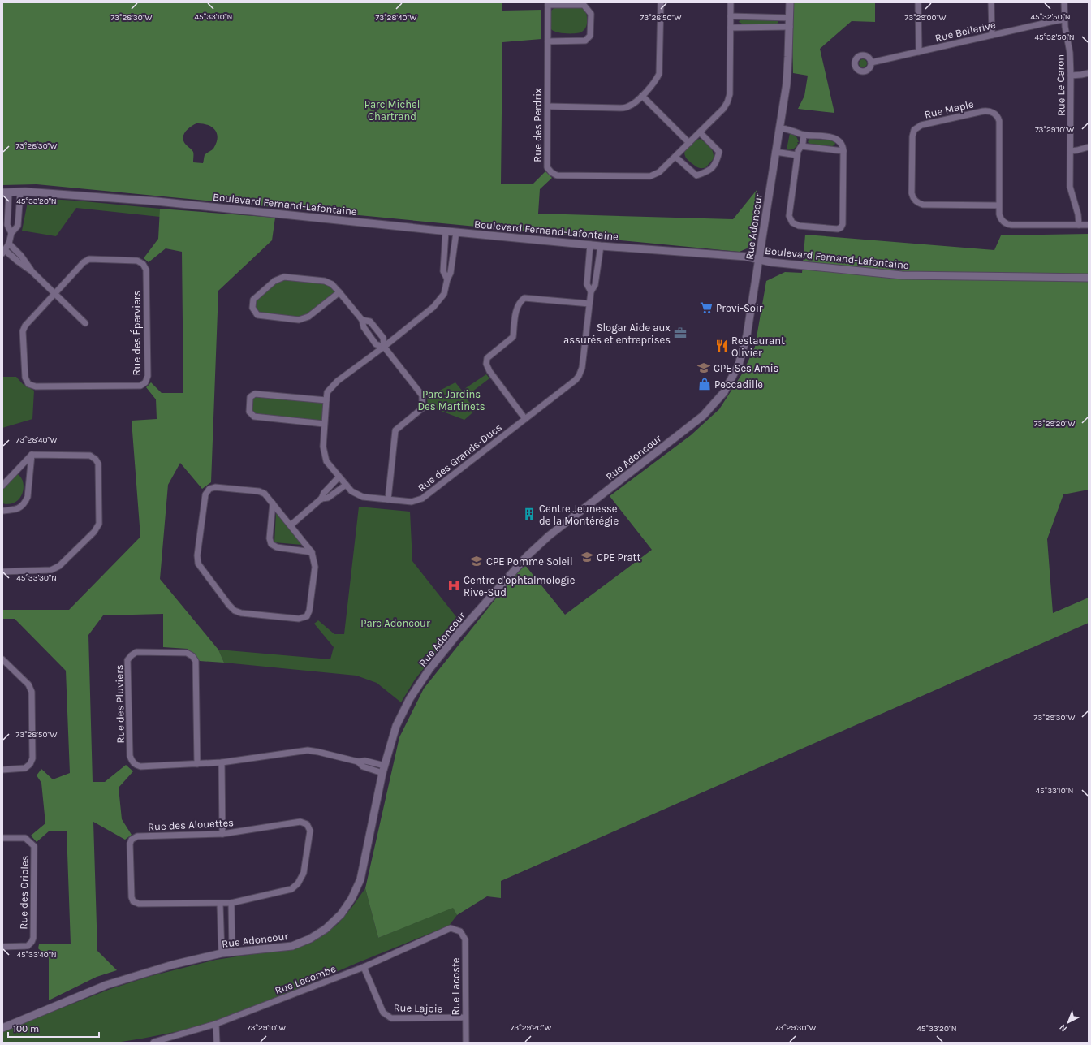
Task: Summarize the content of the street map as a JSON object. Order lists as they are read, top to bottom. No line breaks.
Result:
{"streets":{"street":["Rue Bellerive","Rue Le Caron","Rue Maple","Rue des Perdrix","Boulevard Fernand-Lafontaine","Rue Adoncour","Rue des Éperviers","Rue des Grands-Ducs","Rue des Pluviers","Rue des Alouettes","Rue des Orioles","Rue Lacombe","Rue Lacoste","Rue Lajoie"]},"crossings":[["Rue Bellerive","Rue Le Caron"],["Rue Le Caron","Rue Maple"],["Boulevard Fernand-Lafontaine","Rue Adoncour"],["Boulevard Fernand-Lafontaine","Rue des Grands-Ducs"],["Rue Adoncour","Rue des Pluviers"],["Rue Lacombe","Rue Lacoste"],["Rue Lacombe","Rue Lajoie"],["Rue Lacoste","Rue Lajoie"]],"parks":["Parc Michel Chartrand","Parc Jardins Des Martinets","Parc Adoncour"],"places":{"supermarket":["Provi-Soir"],"office":["Slogar Aide aux assurés et entreprises"],"restaurant":["Restaurant Olivier"],"school or university":["CPE Ses Amis","CPE Pratt","CPE Pomme Soleil"],"shop":["Peccadille"],"building":["Centre Jeunesse de la Montérégie"],"hospital":["Centre d'ophtalmologie Rive-Sud"]},"scale_bar":"100 m","north":"bottom left","coordinates":["45°32'50\"N","45°33'10\"N","73°28'30\"W","73°28'40\"W","73°28'50\"W","73°29'00\"W","73°29'10\"W","45°33'20\"N","73°29'20\"W","45°33'30\"N","73°29'30\"W","45°33'40\"N"]}
